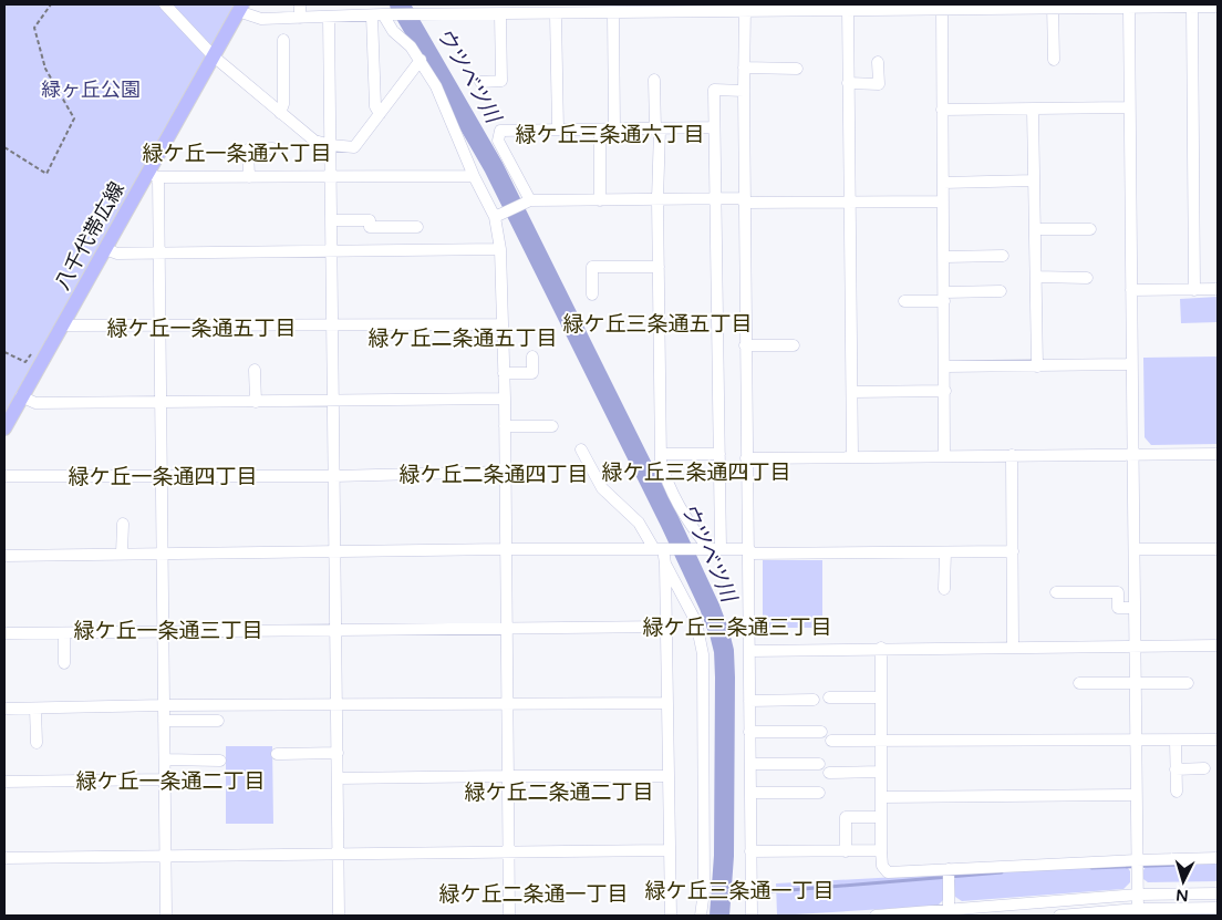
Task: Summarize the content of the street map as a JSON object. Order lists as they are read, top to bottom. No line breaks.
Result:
{"streets":{"main road":["八千代帯広線"]},"districts":["緑ケ丘三条通六丁目","緑ケ丘一条通六丁目","緑ケ丘三条通五丁目","緑ケ丘一条通五丁目","緑ケ丘二条通五丁目","緑ケ丘三条通四丁目","緑ケ丘二条通四丁目","緑ケ丘一条通四丁目","緑ケ丘三条通三丁目","緑ケ丘一条通三丁目","緑ケ丘一条通二丁目","緑ケ丘二条通二丁目","緑ケ丘三条通一丁目","緑ケ丘二条通一丁目"],"water":["ウツベツ川"],"parks":["緑ヶ丘公園"],"north":"bottom"}
